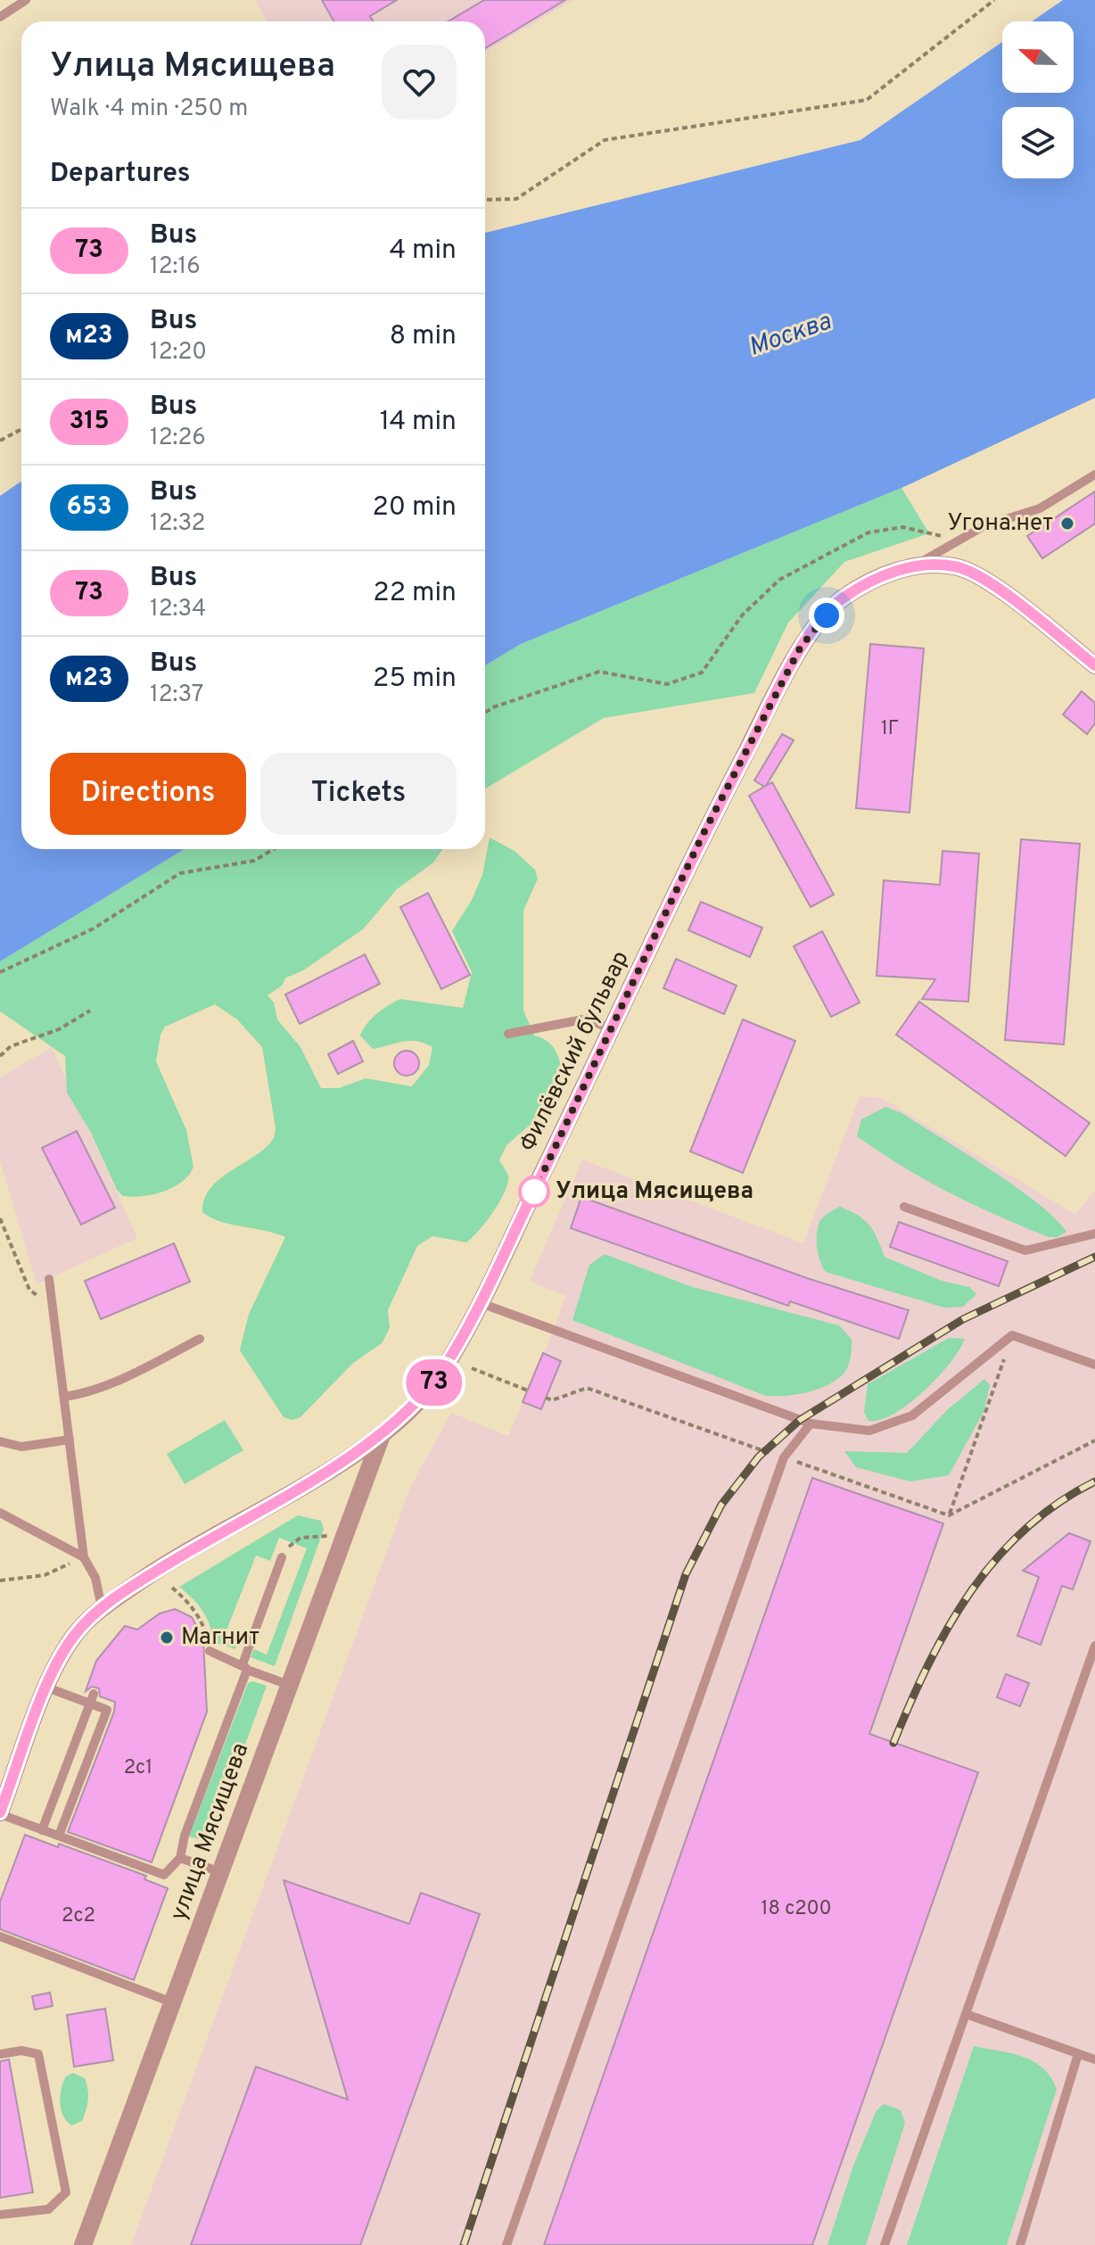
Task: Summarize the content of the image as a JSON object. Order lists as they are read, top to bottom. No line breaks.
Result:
{"streets":{"street":["Филёвский бульвар","улица Мясищева"]},"crossings":[["Филёвский бульвар","улица Мясищева"]],"water":["Москва"],"places":["Угона.нет","Улица Мясищева","Магнит"],"lines":["bus line 73"],"house_numbers":["1Г","2c1","18 с200","2c2"],"north":"left","page":{"on_map":"73","heading":[["Улица Мясищева","Walk · 4 min · 250 m"],"Departures"],"list":[{"mark":"73","name":"Bus","note":"12:16","value":"4 min"},{"mark":"м23","name":"Bus","note":"12:20","value":"8 min"},{"mark":"315","name":"Bus","note":"12:26","value":"14 min"},{"mark":"653","name":"Bus","note":"12:32","value":"20 min"},{"mark":"73","name":"Bus","note":"12:34","value":"22 min"},{"mark":"м23","name":"Bus","note":"12:37","value":"25 min"}],"buttons":["Directions","Tickets"]}}
